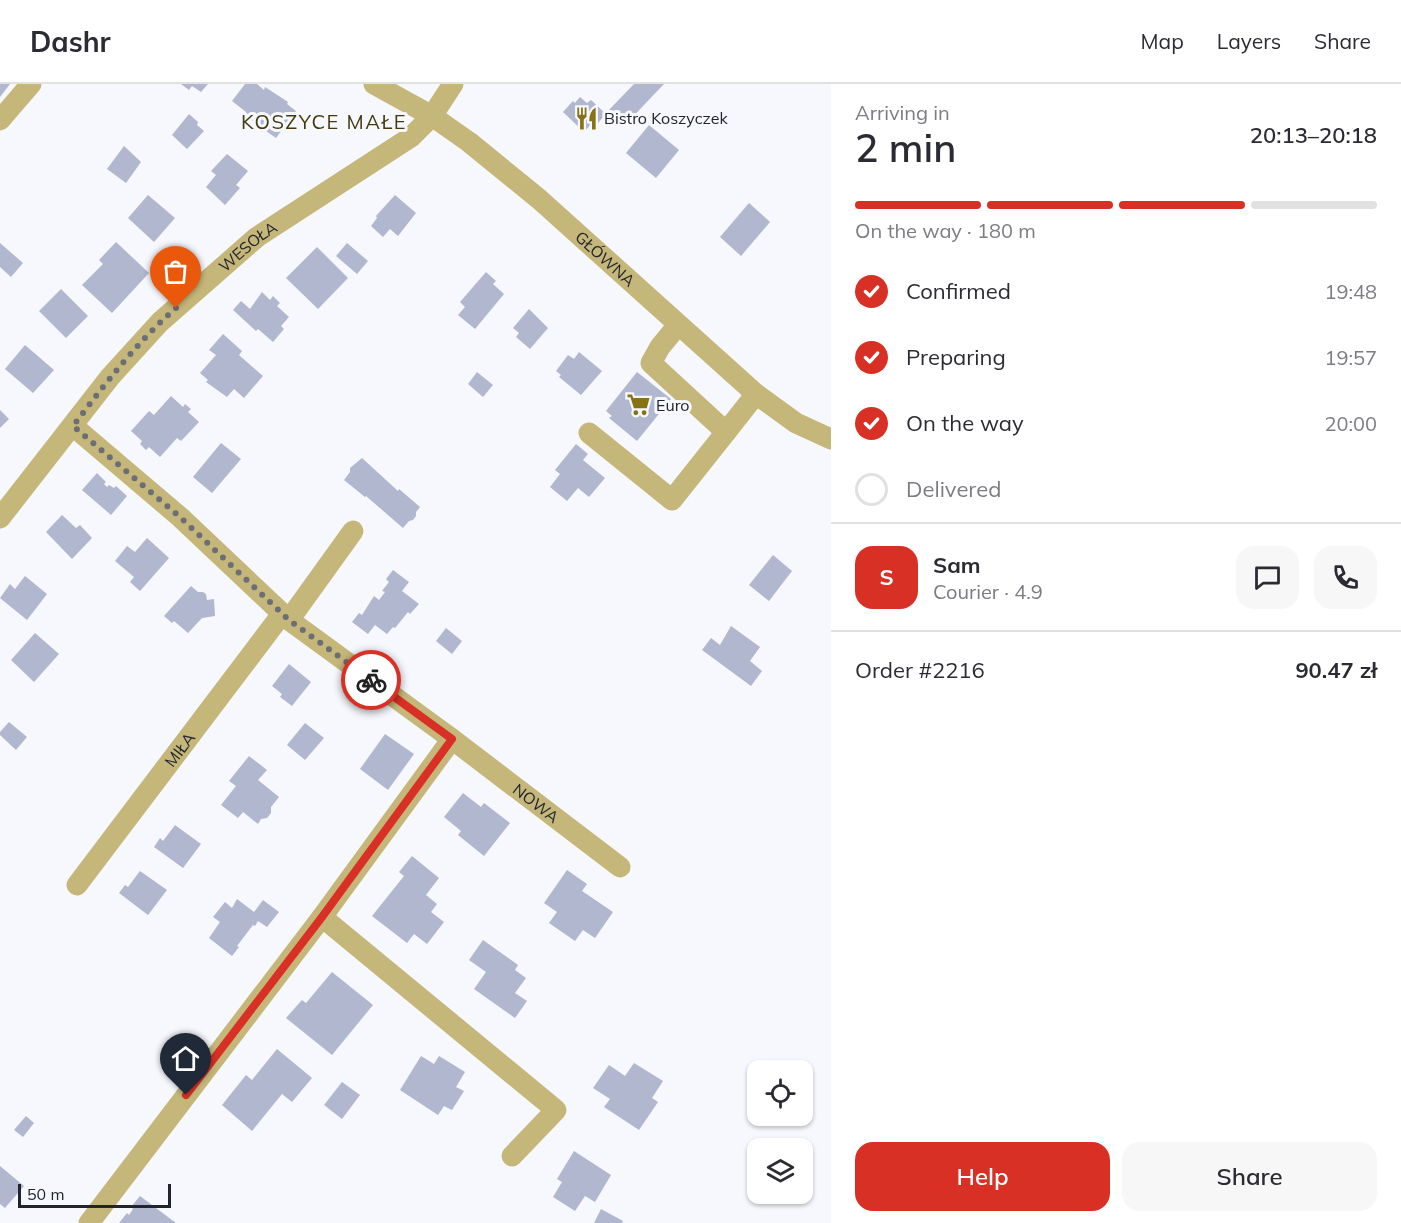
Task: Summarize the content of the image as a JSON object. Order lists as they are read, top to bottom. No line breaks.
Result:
{"streets":{"street":["WESOŁA","GŁÓWNA","MIŁA","NOWA"]},"crossings":[["WESOŁA","GŁÓWNA"],["WESOŁA","NOWA"],["MIŁA","NOWA"]],"districts":["KOSZYCE MAŁE"],"places":{"restaurant":["Bistro Koszyczek"],"supermarket":["Euro"]},"scale_bar":"50 m","page":{"header":"Dashr","nav":["Map","Layers","Share"],"heading":["2 min","Arriving in","20:13–20:18"],"panel":["Sam","Courier · 4.9","Order #2216","90.47 zł"],"bar":"On the way · 180 m","list":[["Confirmed","19:48"],["Preparing","19:57"],["On the way","20:00"],"Delivered"],"round":"S","buttons":["Help","Share"],"scale":"50 m"}}
